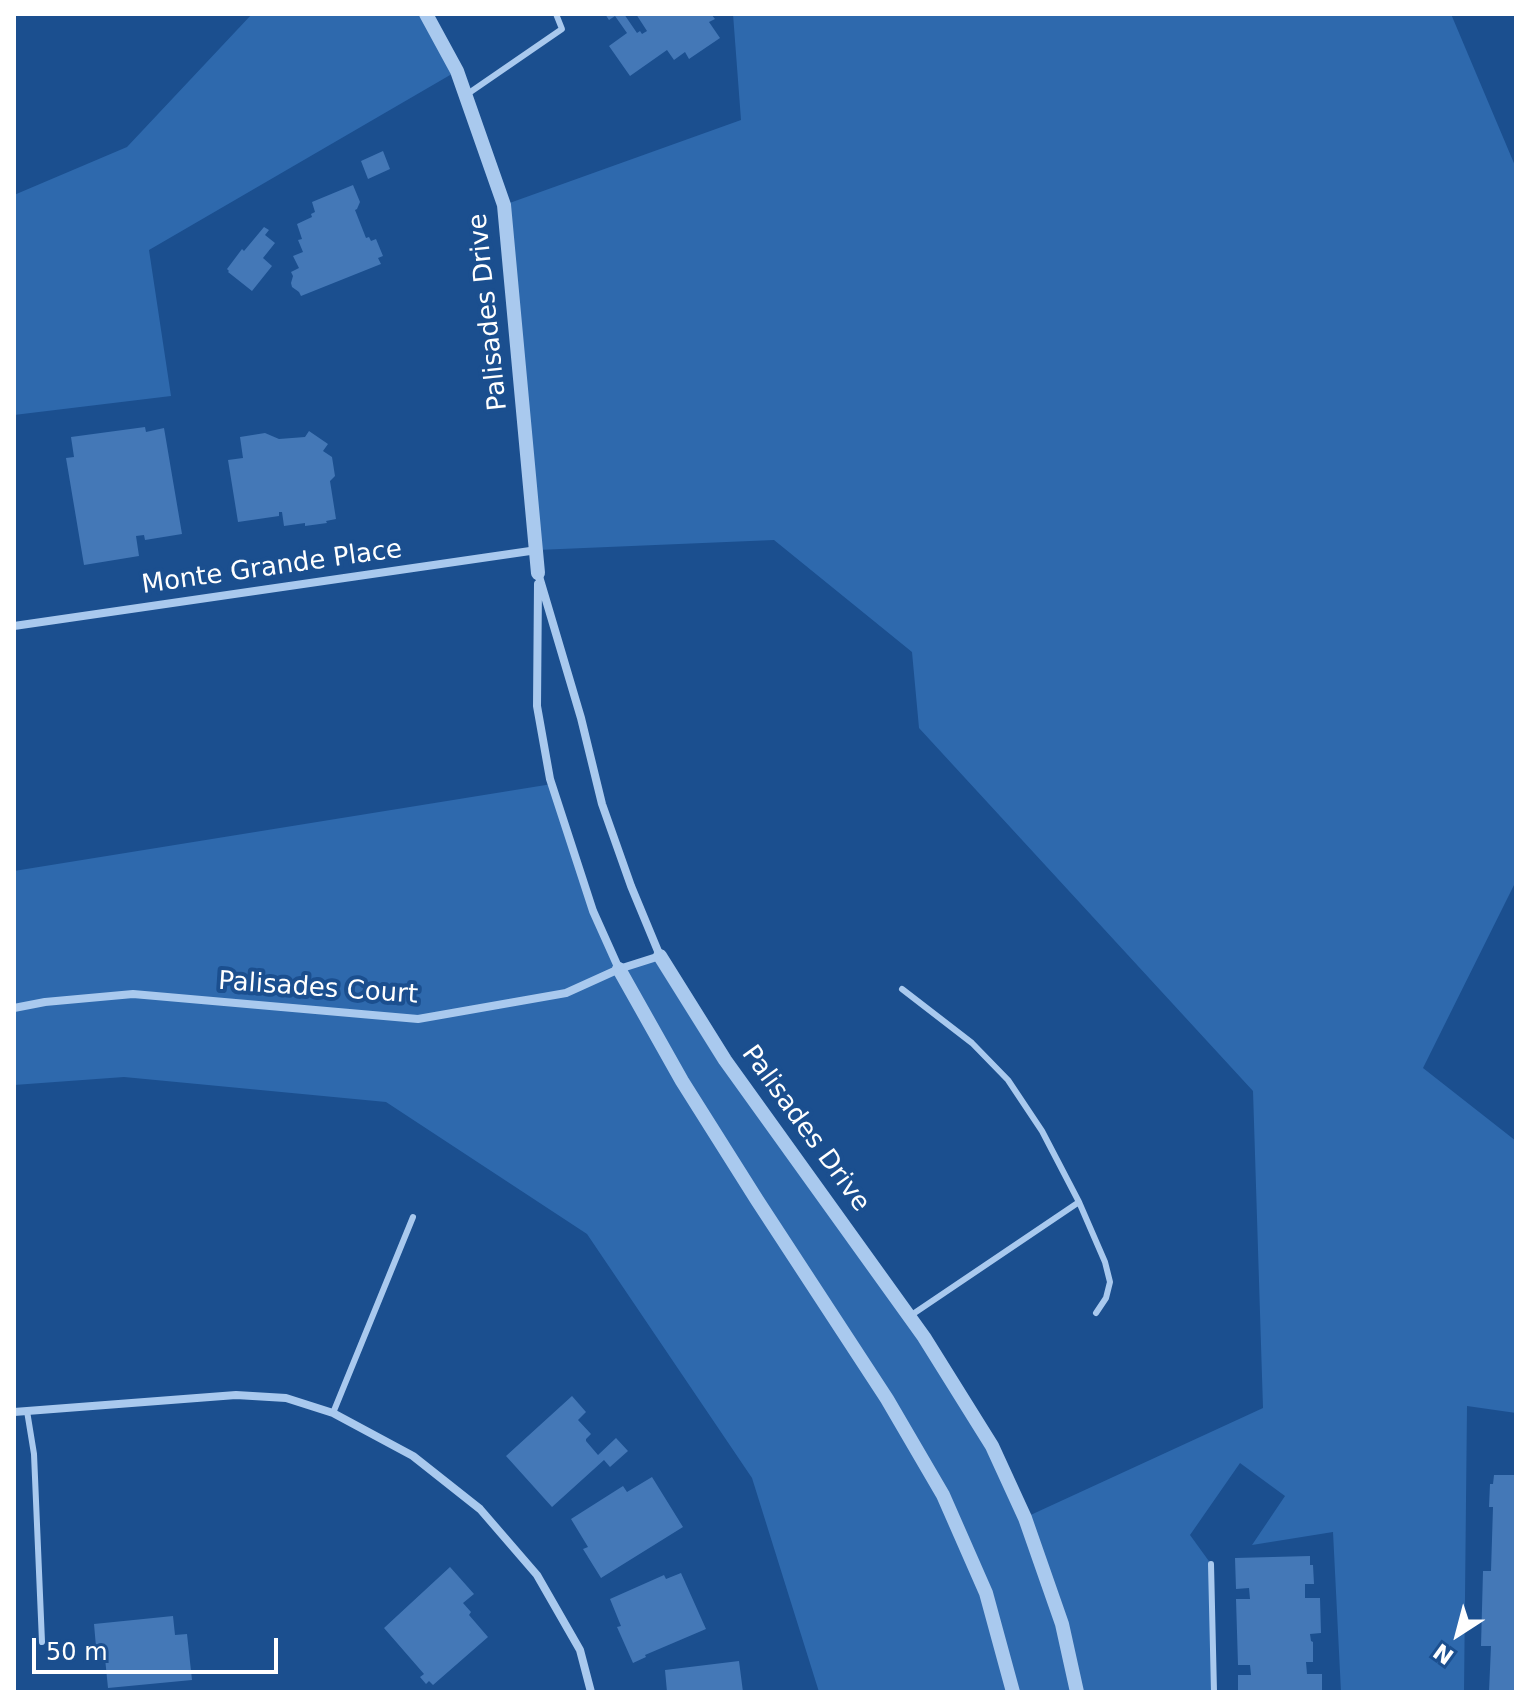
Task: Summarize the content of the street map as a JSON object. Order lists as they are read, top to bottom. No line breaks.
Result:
{"streets":{"street":["Palisades Drive","Monte Grande Place","Palisades Court"]},"crossings":[["Palisades Drive","Monte Grande Place"],["Palisades Drive","Palisades Court"]],"scale_bar":"50 m","north":"bottom left"}
